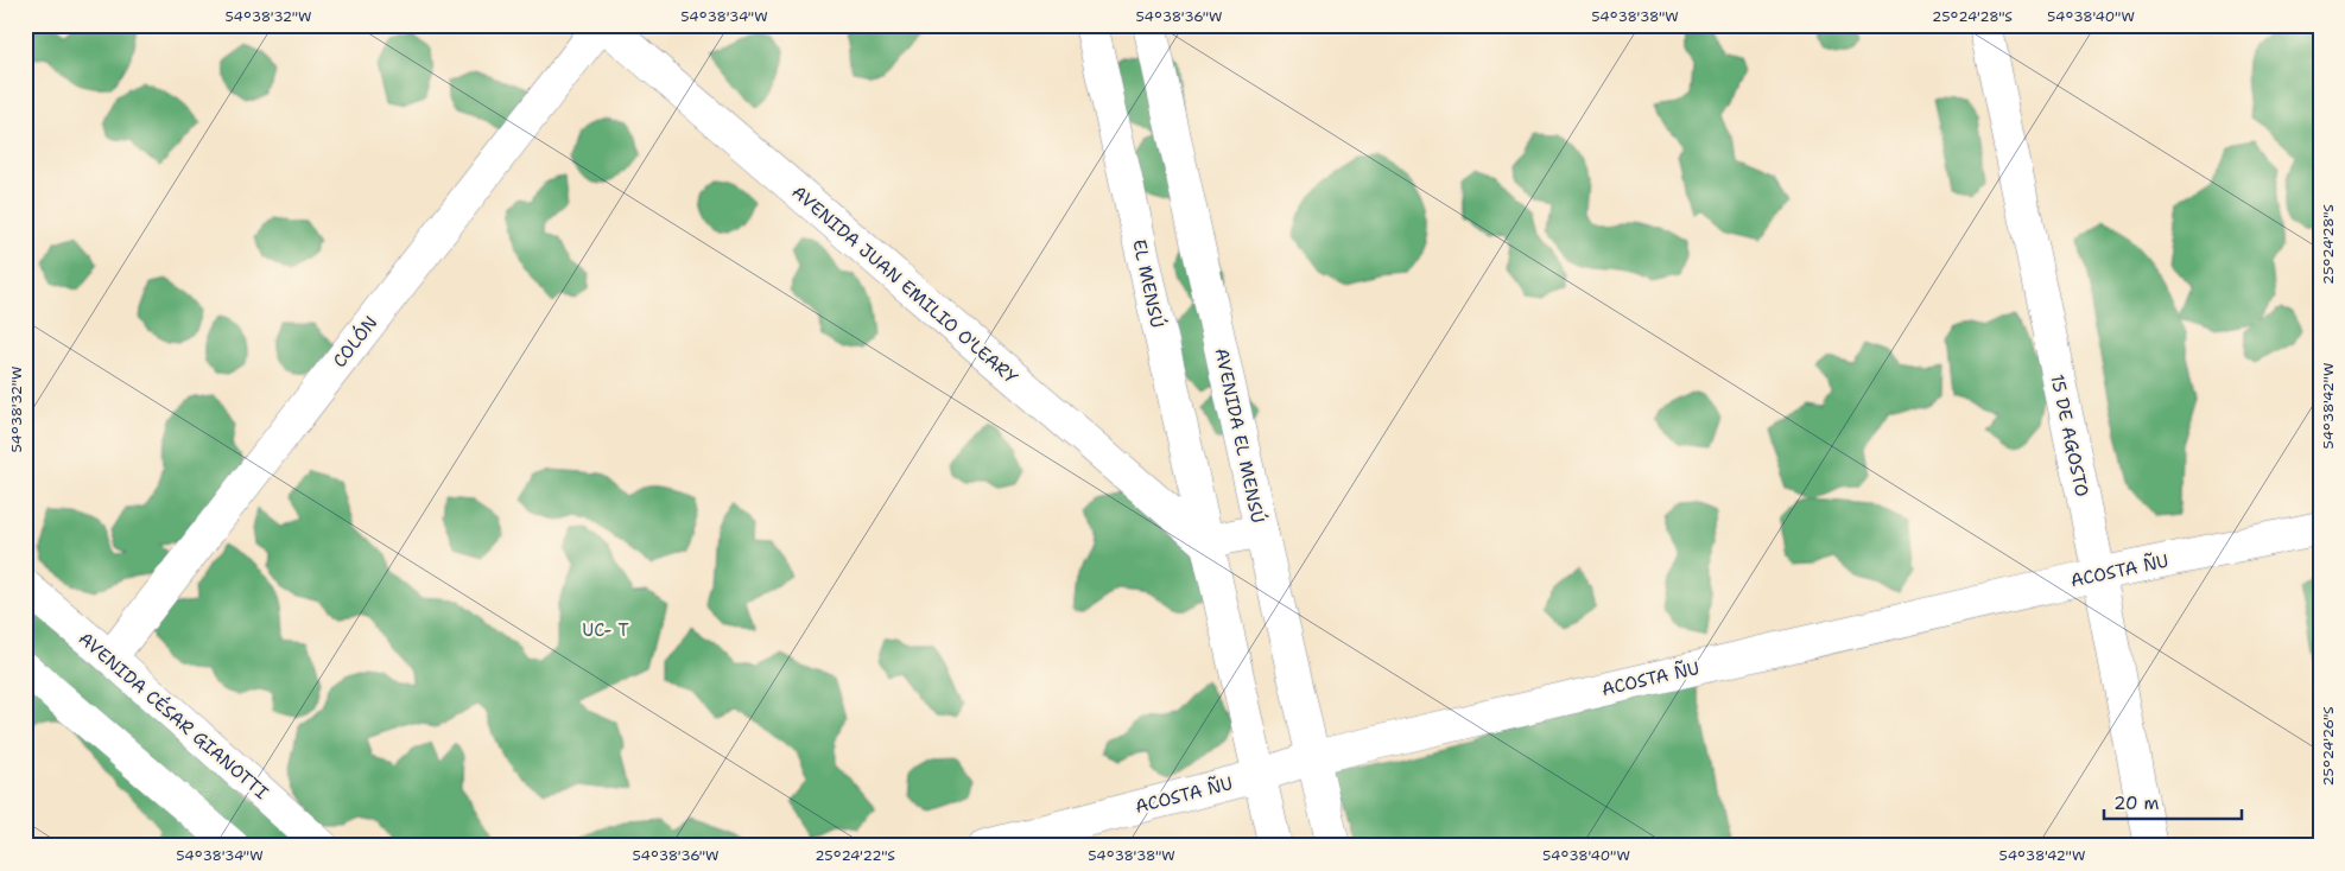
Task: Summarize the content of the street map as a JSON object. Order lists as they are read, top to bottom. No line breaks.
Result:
{"streets":{"street":["EL MENSÚ","AVENIDA JUAN EMILIO O'LEARY","COLÓN","AVENIDA EL MENSÚ","15 DE AGOSTO","ACOSTA ÑU","AVENIDA CÉSAR GIANOTTI"]},"crossings":[["EL MENSÚ","AVENIDA JUAN EMILIO O'LEARY"],["AVENIDA JUAN EMILIO O'LEARY","COLÓN"],["COLÓN","AVENIDA CÉSAR GIANOTTI"],["AVENIDA EL MENSÚ","ACOSTA ÑU"],["15 DE AGOSTO","ACOSTA ÑU"]],"parks":["UC- T"],"scale_bar":"20 m","coordinates":["54°38'32\"W","54°38'34\"W","54°38'36\"W","54°38'38\"W","25°24'28\"S","54°38'40\"W","54°38'42\"W","25°24'26\"S","25°24'22\"S"]}
